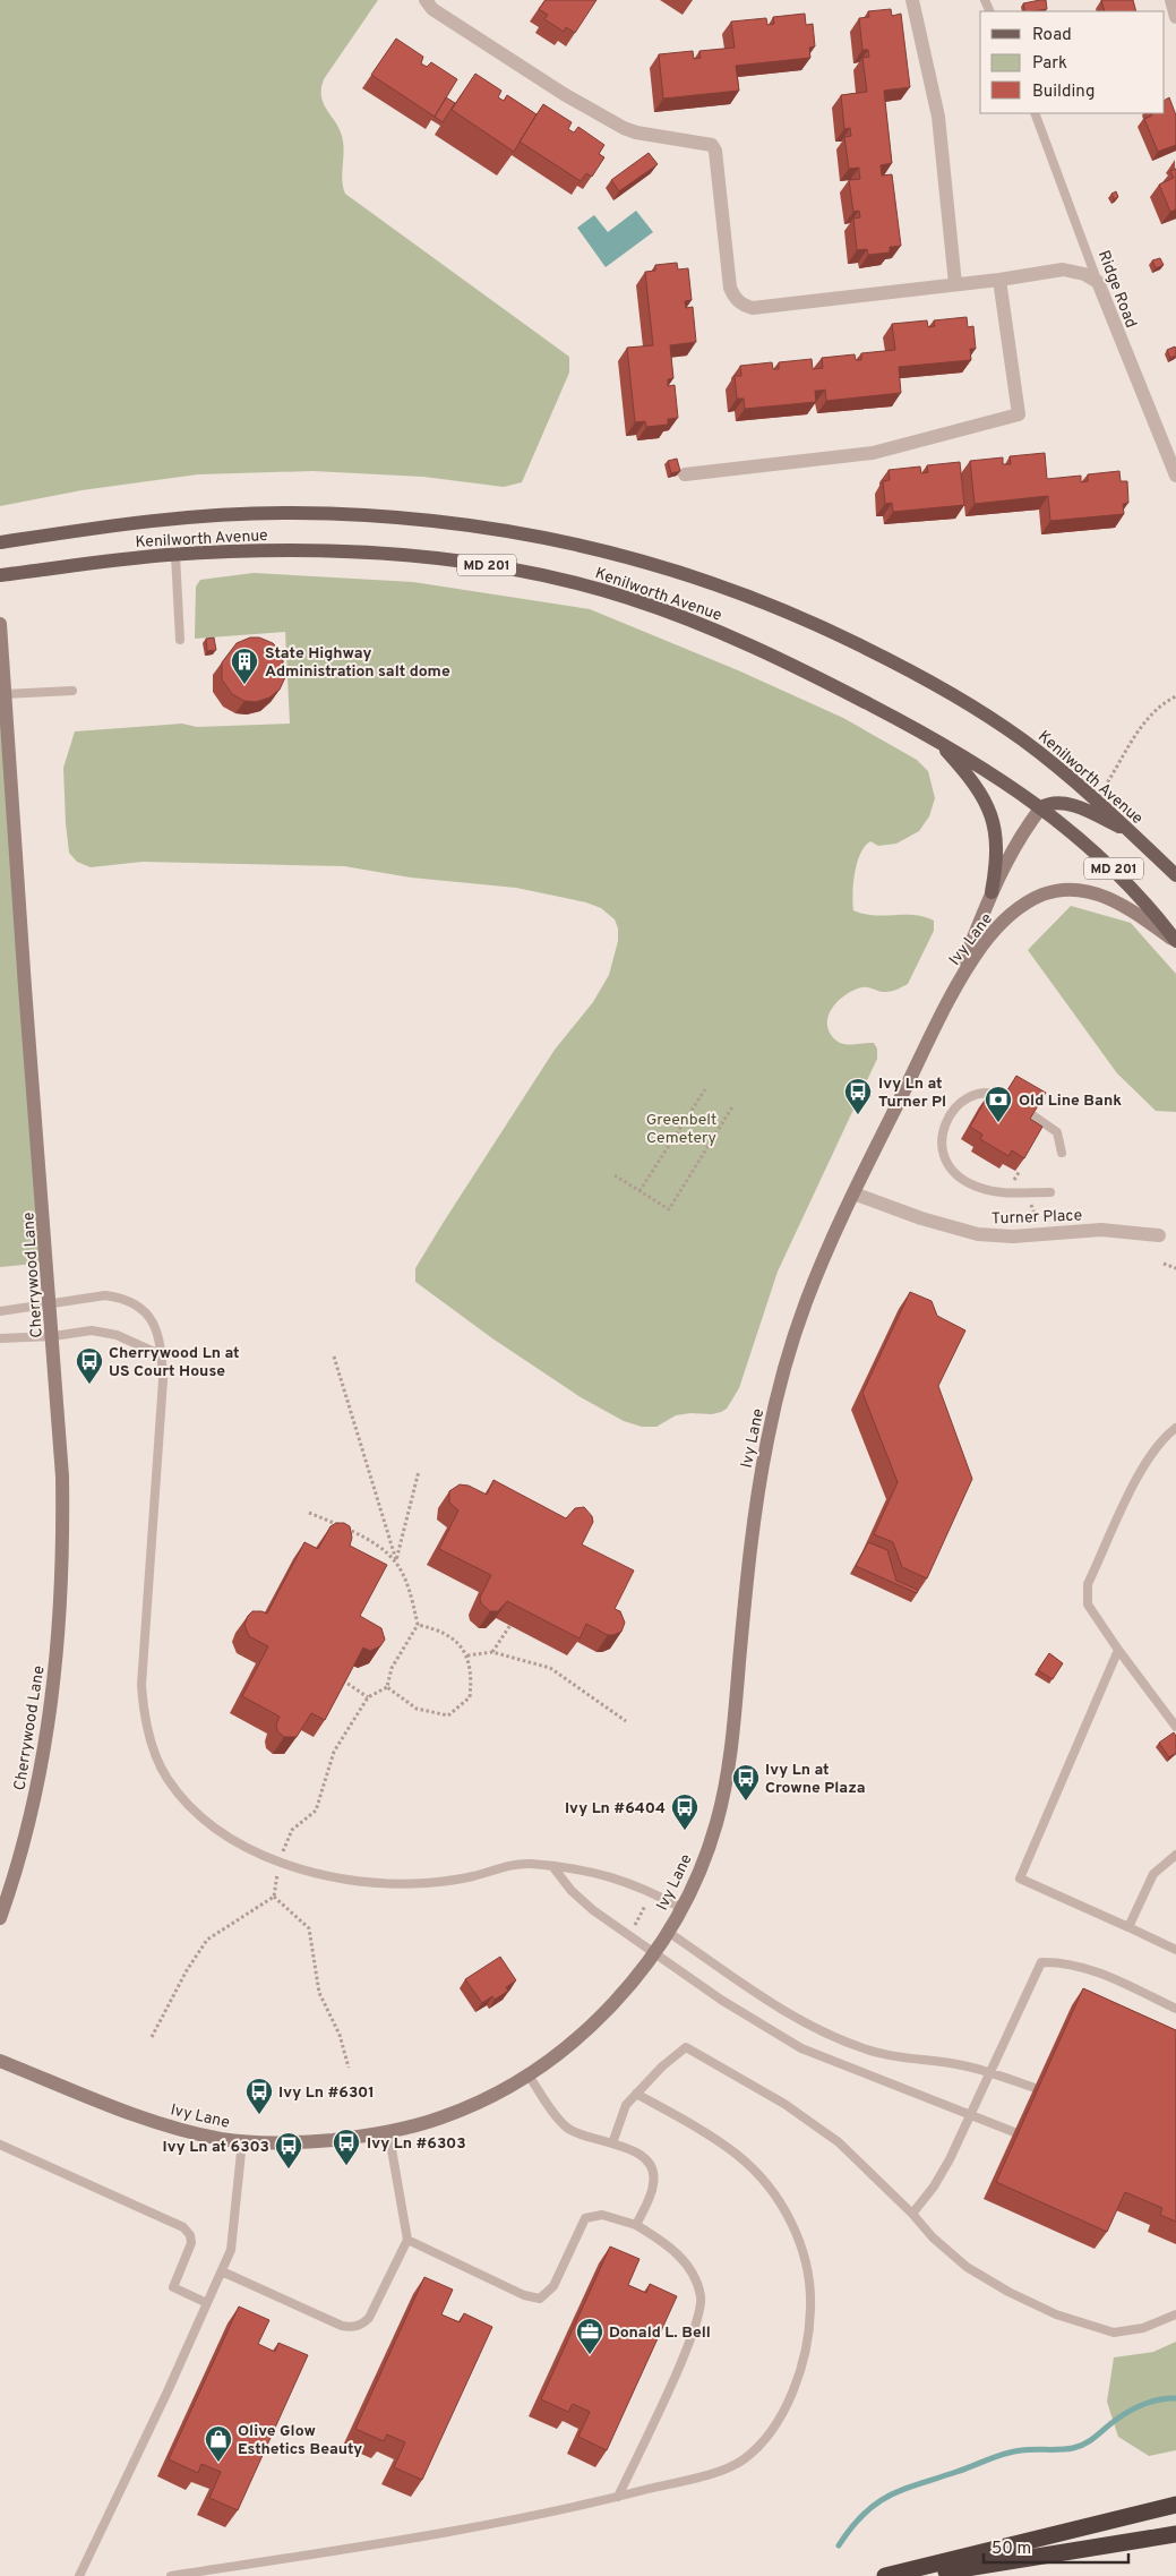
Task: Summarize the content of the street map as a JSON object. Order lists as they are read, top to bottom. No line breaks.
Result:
{"streets":{"main road":["Kenilworth Avenue","MD 201"],"street":["Ridge Road","Ivy Lane","Turner Place","Cherrywood Lane"]},"crossings":[["Kenilworth Avenue","Ivy Lane"],["Ivy Lane","Turner Place"]],"parks":["Greenbelt Cemetery"],"places":{"building":["State Highway Administration salt dome"],"bus stop":["Ivy Ln at Turner Pl","Cherrywood Ln at US Court House","Ivy Ln at Crowne Plaza","Ivy Ln #6404","Ivy Ln #6301","Ivy Ln #6303","Ivy Ln at 6303"],"bank":["Old Line Bank"],"office":["Donald L. Bell"],"shop":["Olive Glow Esthetics Beauty"]},"legend":["Road","Park","Building"],"scale_bar":"50 m"}
